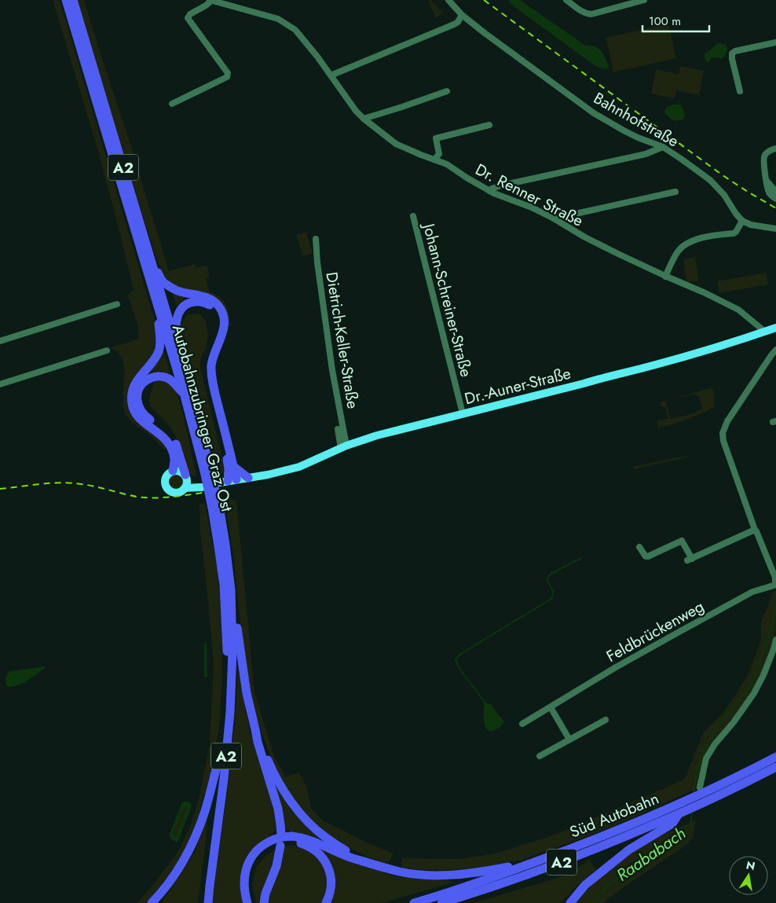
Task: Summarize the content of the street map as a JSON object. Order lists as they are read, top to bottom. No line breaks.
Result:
{"streets":{"highway":["A2","Autobahnzubringer Graz Ost","Süd Autobahn"],"main road":["Dr.-Auner-Straße"],"street":["Bahnhofstraße","Dr. Renner Straße","Johann-Schreiner-Straße","Dietrich-Keller-Straße","Feldbrückenweg"]},"crossings":[["Dr. Renner Straße","Dr.-Auner-Straße"],["Johann-Schreiner-Straße","Dr.-Auner-Straße"],["Dietrich-Keller-Straße","Dr.-Auner-Straße"]],"water":["Raababach"],"scale_bar":"100 m","north":"top"}
